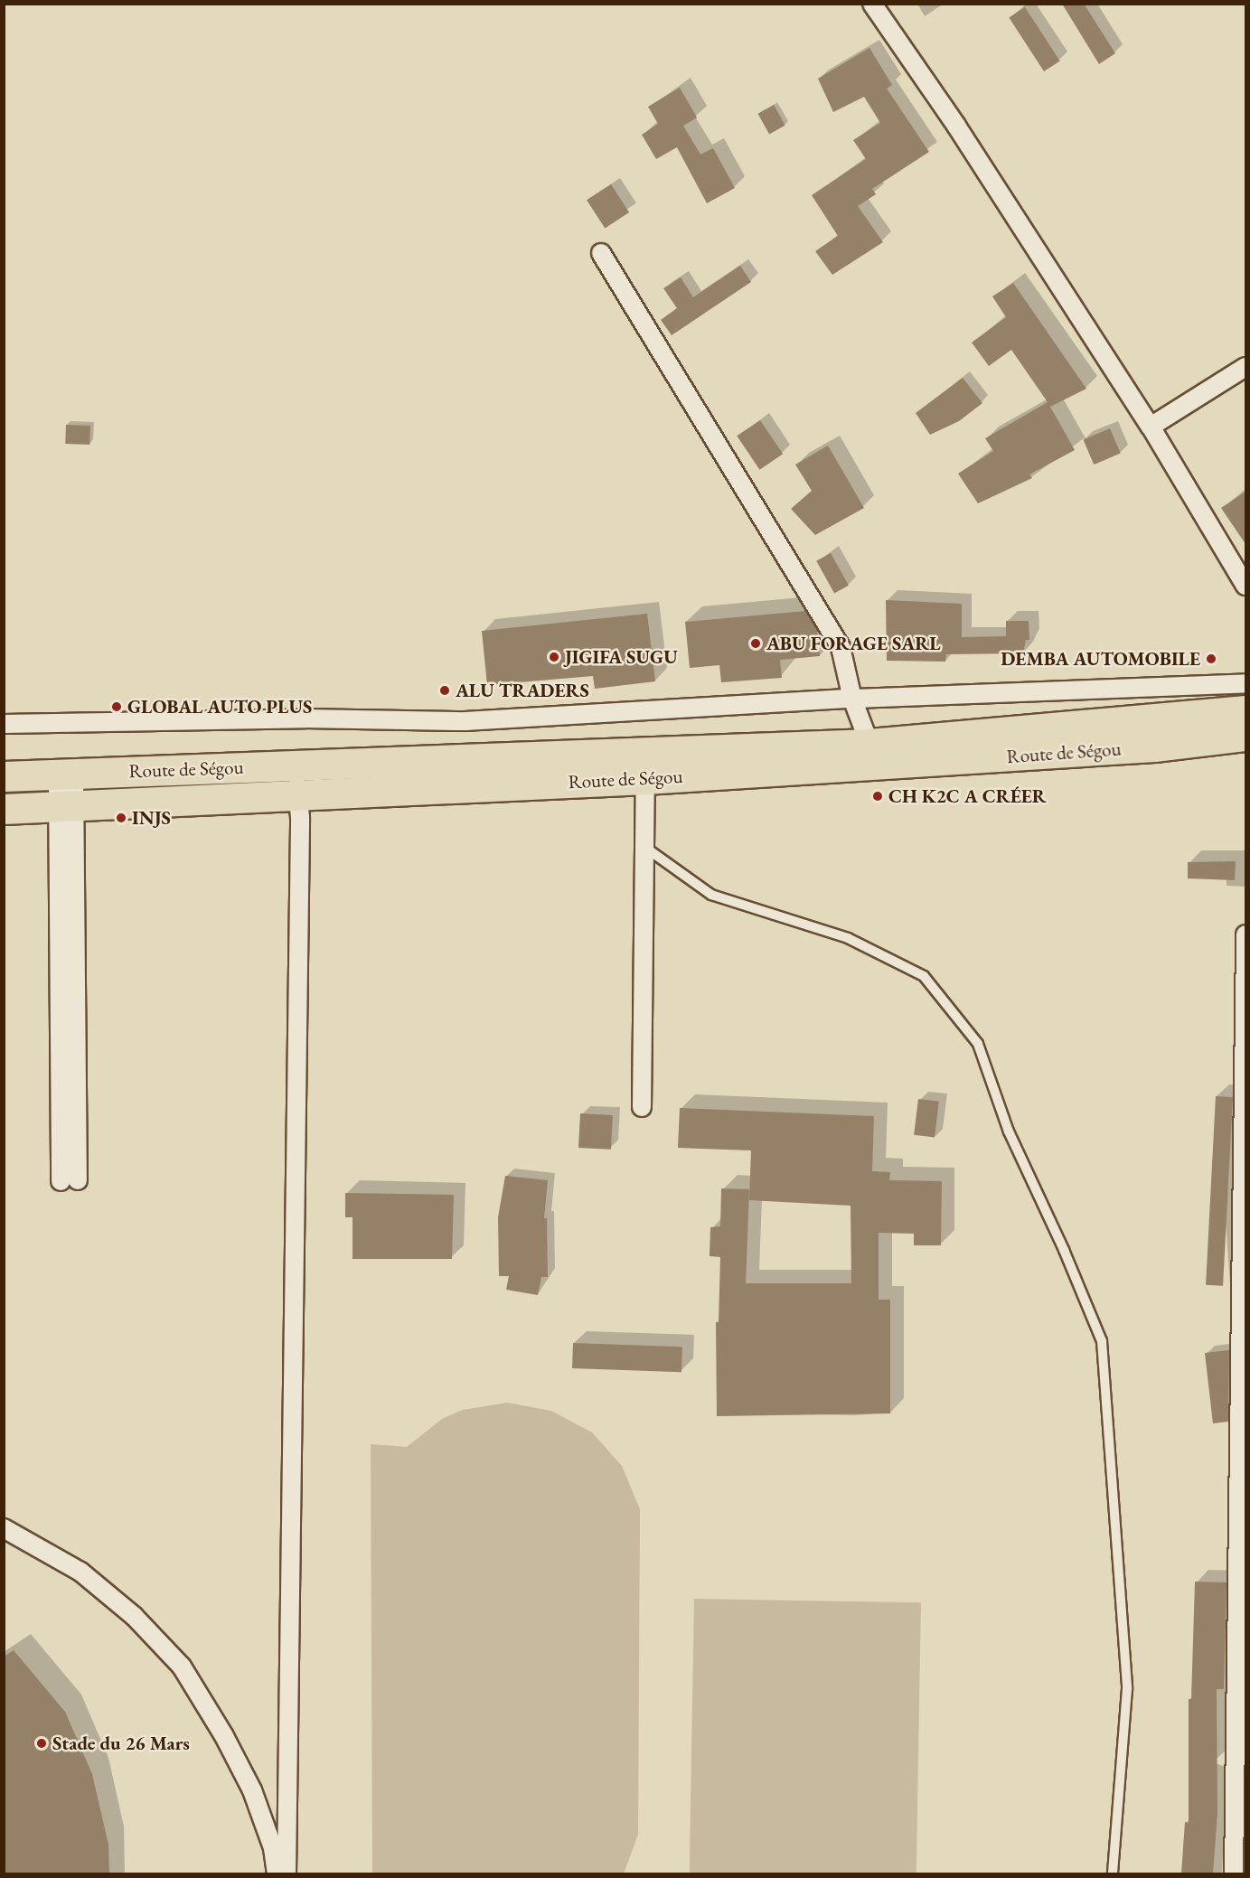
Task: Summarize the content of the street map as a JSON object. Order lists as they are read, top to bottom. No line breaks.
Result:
{"streets":{"highway":["Route de Ségou"]},"places":["ABU FORAGE SARL","JIGIFA SUGU","DEMBA AUTOMOBILE","ALU TRADERS","GLOBAL AUTO PLUS","CH K2C A CRÉER","INJS","Stade du 26 Mars"]}
